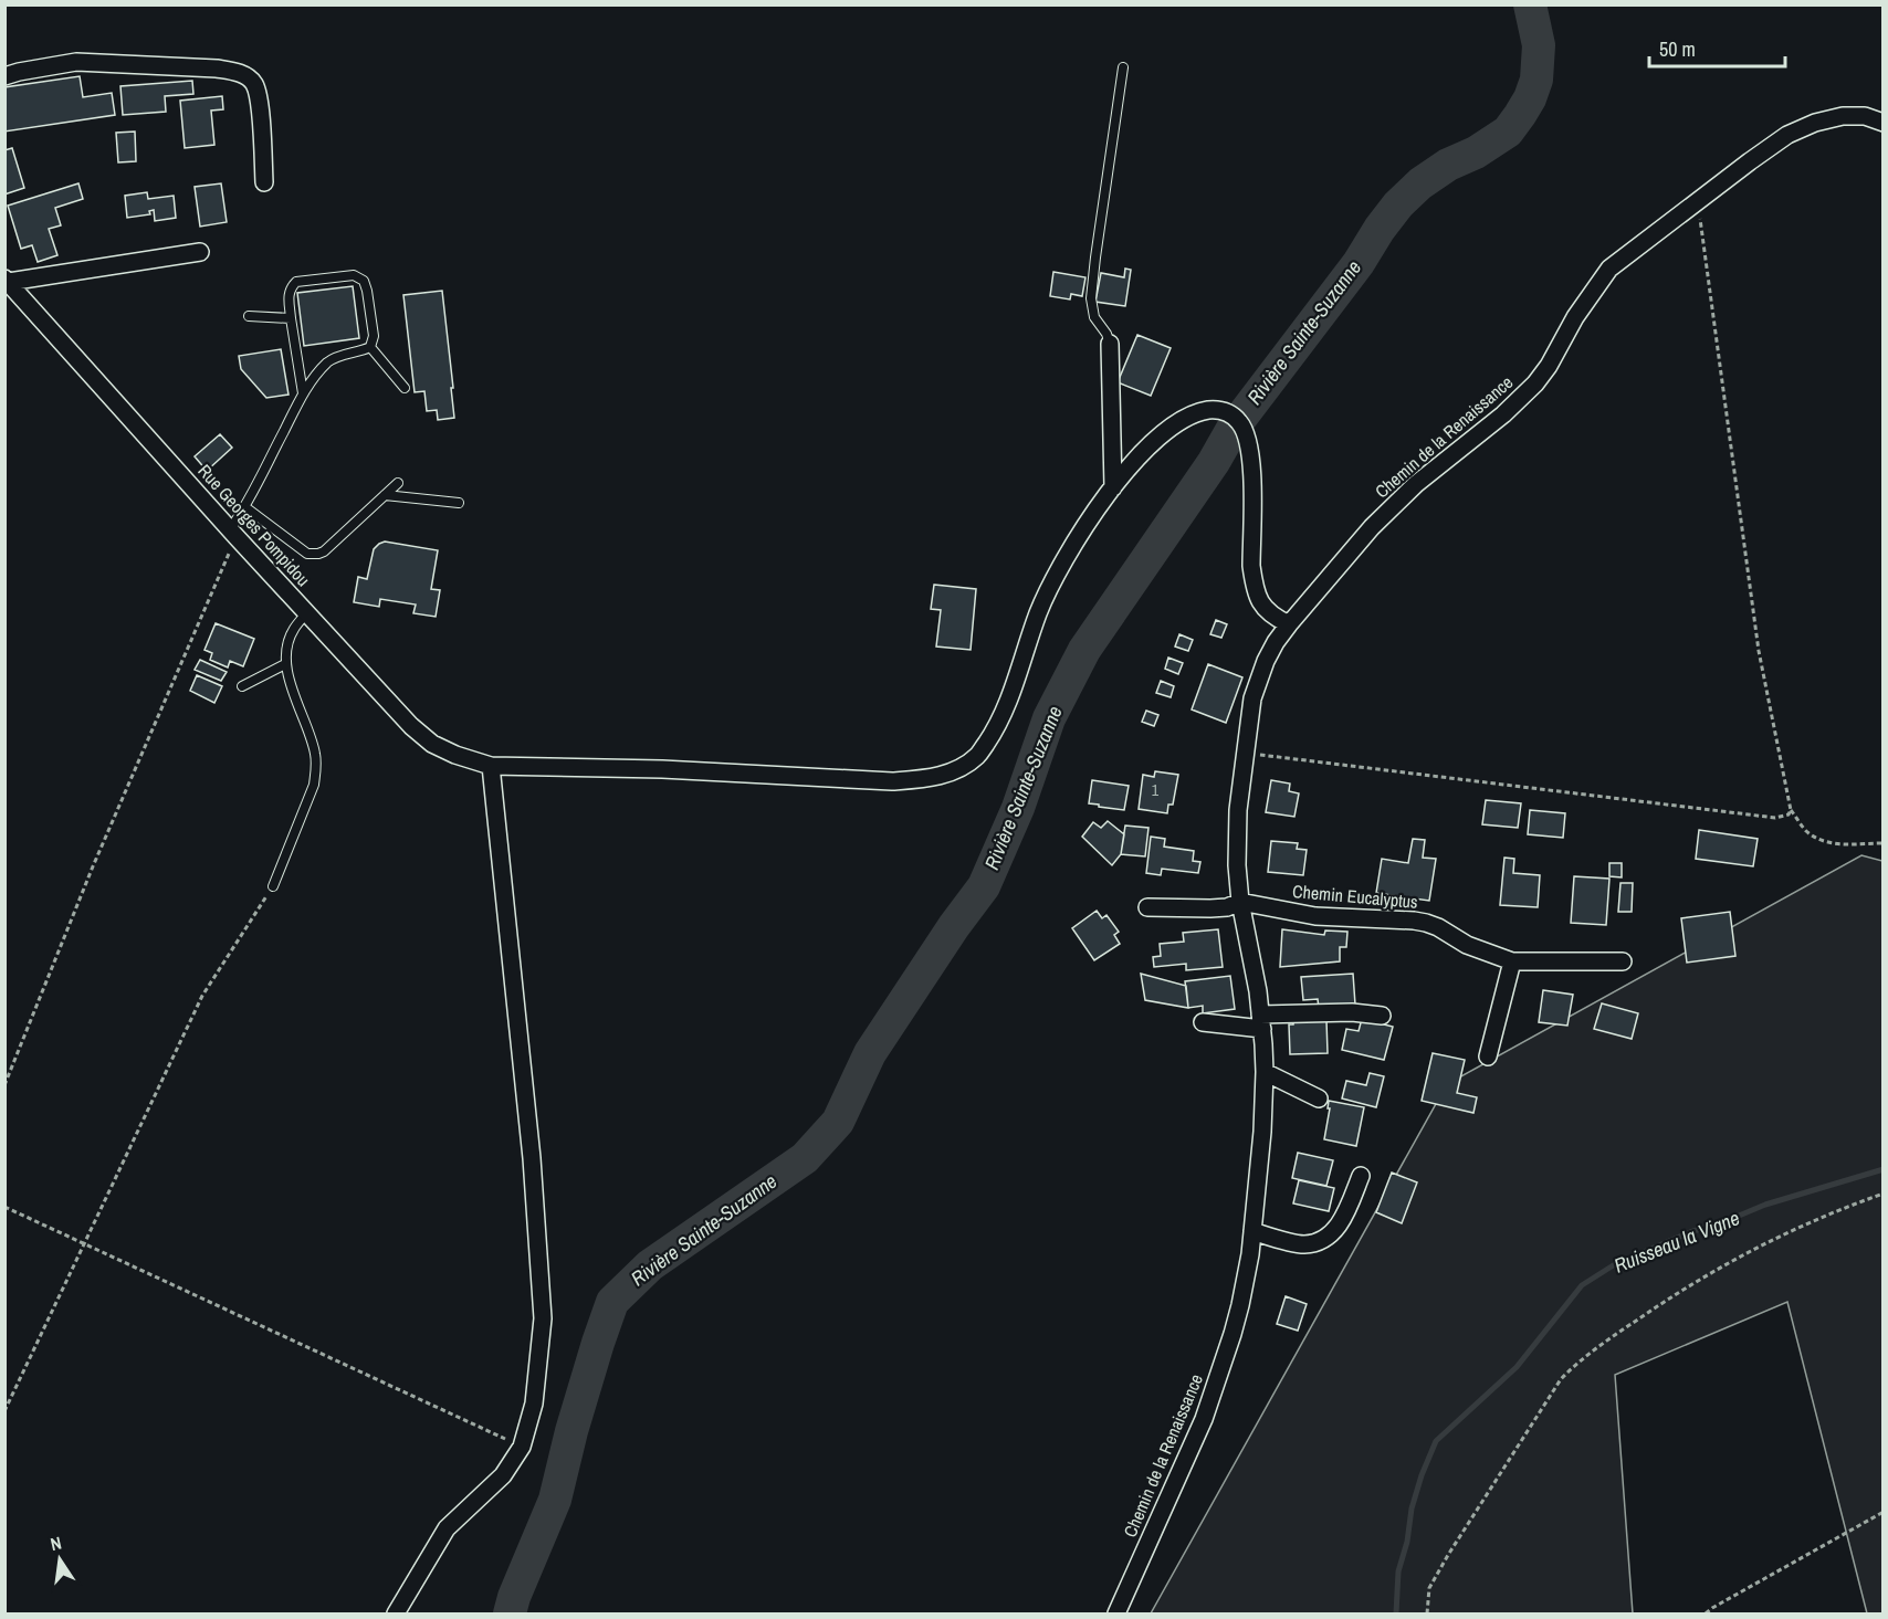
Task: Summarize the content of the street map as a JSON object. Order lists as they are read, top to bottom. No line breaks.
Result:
{"streets":{"street":["Chemin de la Renaissance","Rue Georges Pompidou","Chemin Eucalyptus"]},"crossings":[["Chemin de la Renaissance","Rue Georges Pompidou"],["Chemin de la Renaissance","Chemin Eucalyptus"]],"water":["Rivière Sainte-Suzanne","Ruisseau la Vigne"],"house_numbers":["1"],"scale_bar":"50 m","north":"top"}
